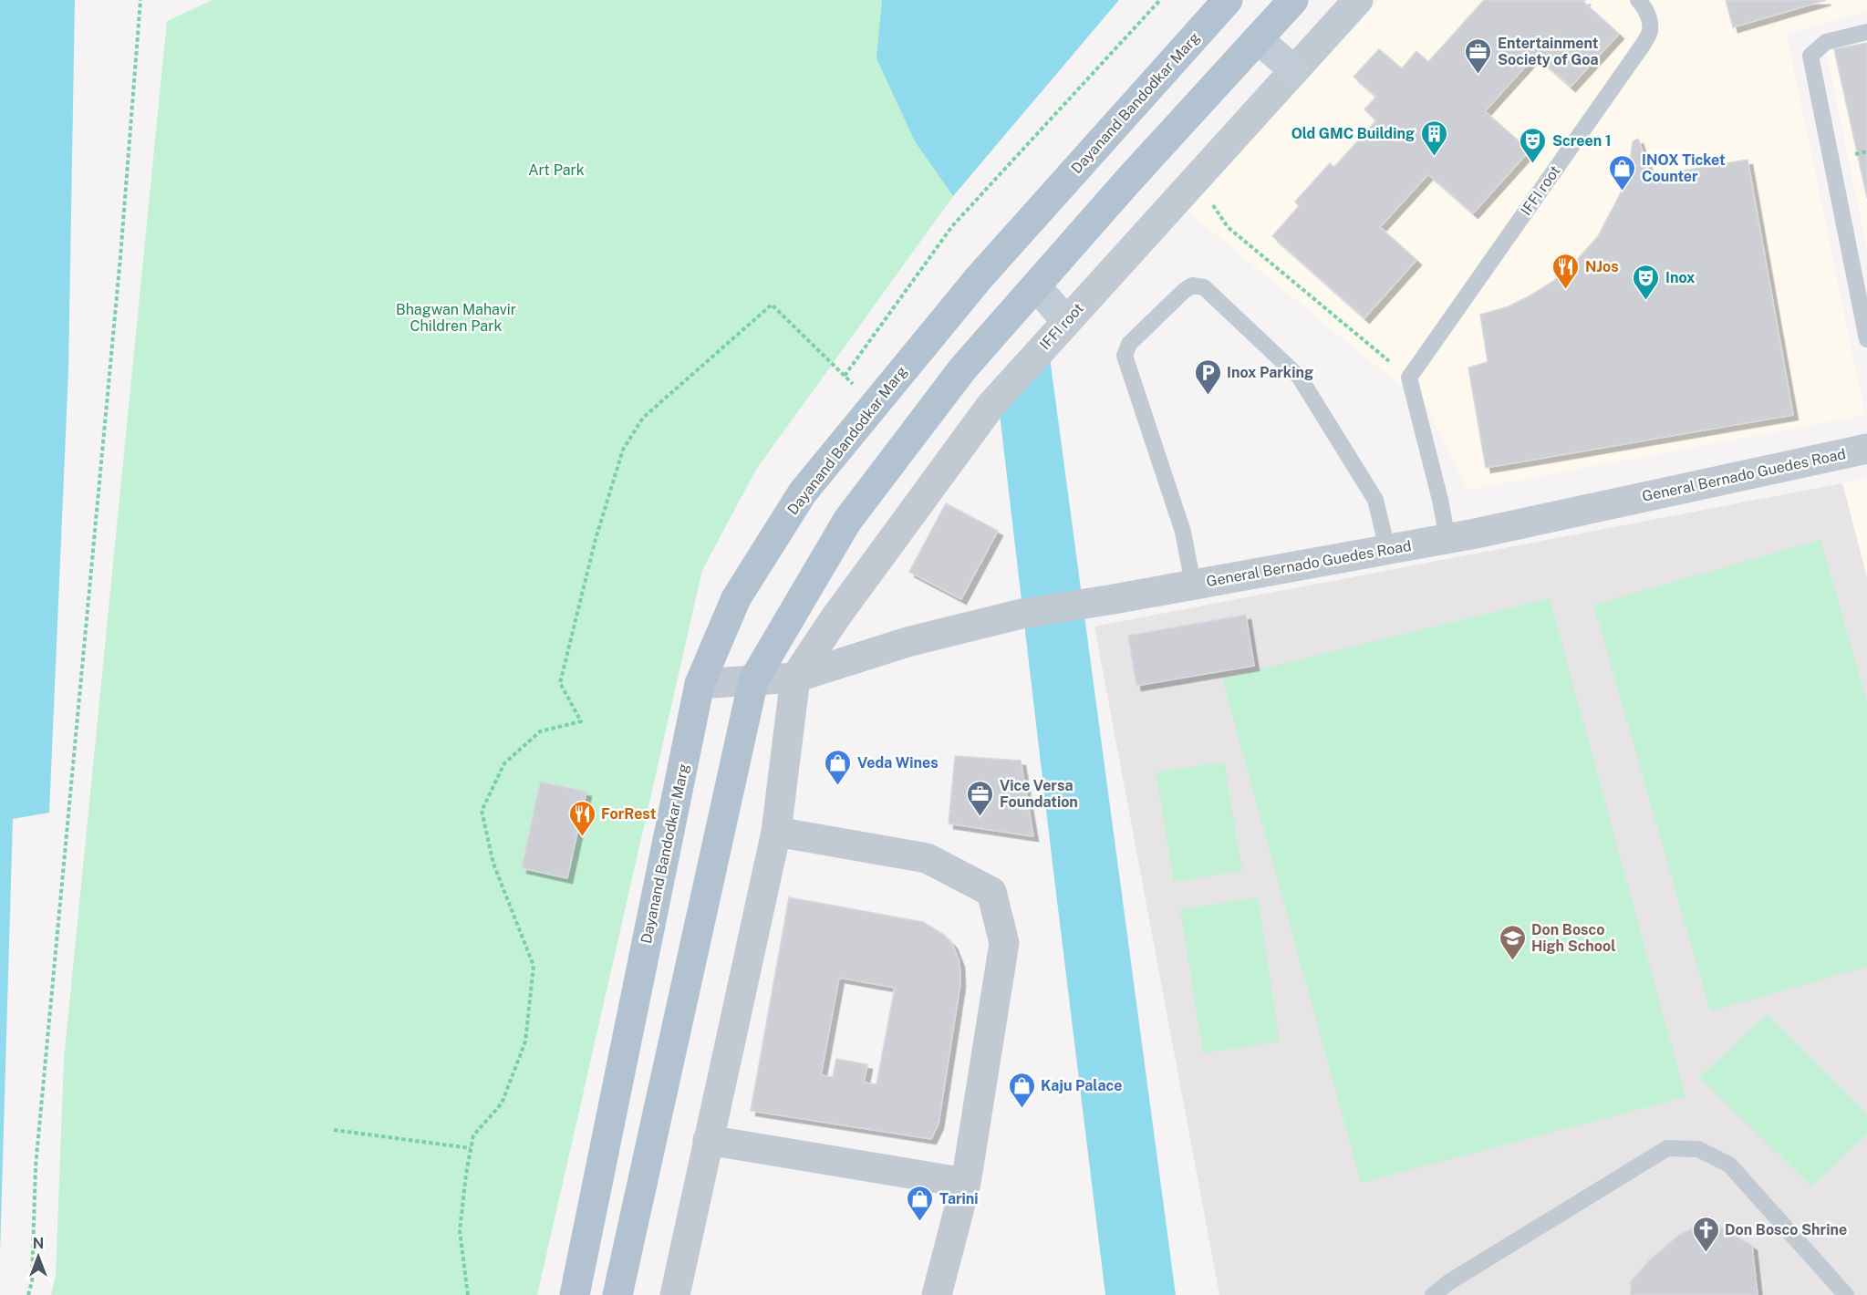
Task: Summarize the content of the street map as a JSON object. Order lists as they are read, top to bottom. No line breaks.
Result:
{"streets":{"main road":["Dayanand Bandodkar Marg"],"street":["IFFI root","General Bernado Guedes Road"]},"crossings":[["Dayanand Bandodkar Marg","General Bernado Guedes Road"],["IFFI root","General Bernado Guedes Road"]],"parks":["Art Park","Bhagwan Mahavir Children Park"],"places":{"office":["Entertainment Society of Goa","Vice Versa Foundation"],"building":["Old GMC Building"],"theatre":["Screen 1","Inox"],"shop":["INOX Ticket Counter","Veda Wines","Kaju Palace","Tarini"],"restaurant":["NJos","ForRest"],"parking":["Inox Parking"],"school or university":["Don Bosco High School"],"church":["Don Bosco Shrine"]},"north":"top"}
